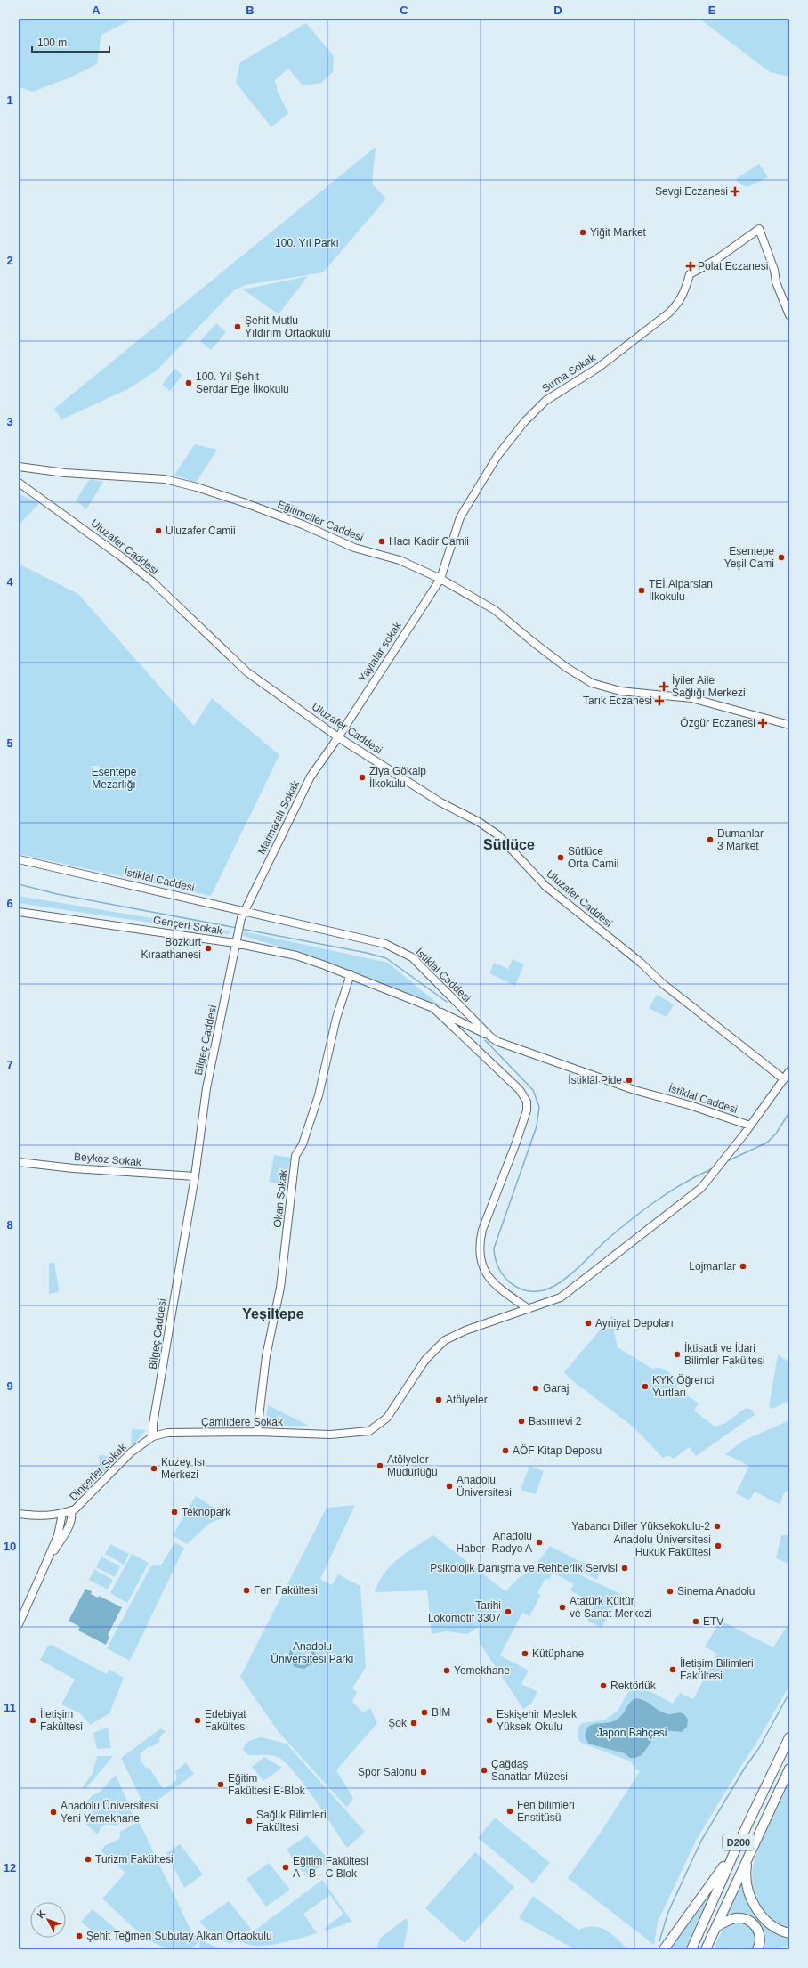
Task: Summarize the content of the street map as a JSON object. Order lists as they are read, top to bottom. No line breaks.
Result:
{"streets":{"highway":["D200"],"street":["Sırma Sokak","Eğitimciler Caddesi","Uluzafer Caddesi","Yaylalar sokak","Marmaralı Sokak","İstiklal Caddesi","Gençeri Sokak","Bilgeç Caddesi","Beykoz Sokak","Okan Sokak","Çamlıdere Sokak","Dinçerler Sokak"]},"crossings":[["Sırma Sokak","Eğitimciler Caddesi"],["Sırma Sokak","Yaylalar sokak"],["Eğitimciler Caddesi","Yaylalar sokak"],["Uluzafer Caddesi","Yaylalar sokak"],["Uluzafer Caddesi","Marmaralı Sokak"],["Yaylalar sokak","Marmaralı Sokak"],["Marmaralı Sokak","İstiklal Caddesi"],["Marmaralı Sokak","Bilgeç Caddesi"],["İstiklal Caddesi","Gençeri Sokak"],["İstiklal Caddesi","Bilgeç Caddesi"],["İstiklal Caddesi","Çamlıdere Sokak"],["Gençeri Sokak","Bilgeç Caddesi"],["Gençeri Sokak","Okan Sokak"],["Bilgeç Caddesi","Beykoz Sokak"],["Bilgeç Caddesi","Çamlıdere Sokak"],["Bilgeç Caddesi","Dinçerler Sokak"],["Okan Sokak","Çamlıdere Sokak"],["Çamlıdere Sokak","Dinçerler Sokak"]],"districts":["Sütlüce","Yeşiltepe"],"parks":["100. Yıl Parkı","Esentepe Mezarlığı","Anadolu Üniversitesi Parkı","Japon Bahçesi"],"places":{"health":["Sevgi Eczanesi","Polat Eczanesi","İyiler Aile Sağlığı Merkezi","Tarık Eczanesi","Özgür Eczanesi"],"other":["Yiğit Market","Şehit Mutlu Yıldırım Ortaokulu","100. Yıl Şehit Serdar Ege İlkokulu","Uluzafer Camii","Hacı Kadir Camii","Esentepe Yeşil Cami","TEİ.Alparslan İlkokulu","Ziya Gökalp İlkokulu","Dumanlar 3 Market","Sütlüce Orta Camii","Bozkurt Kıraathanesi","İstiklâl Pide","Lojmanlar","Ayniyat Depoları","İktisadi ve İdari Bilimler Fakültesi","KYK Öğrenci Yurtları","Garaj","Atölyeler","Basımevi 2","AÖF Kitap Deposu","Atölyeler Müdürlüğü","Kuzey Isı Merkezi","Anadolu Üniversitesi","Teknopark","Yabancı Diller Yüksekokulu-2","Anadolu Haber- Radyo A","Anadolu Üniversitesi Hukuk Fakültesi","Psikolojik Danışma ve Rehberlik Servisi","Fen Fakültesi","Sinema Anadolu","Atatürk Kültür ve Sanat Merkezi","Tarihi Lokomotif 3307","ETV","Kütüphane","İletişim Bilimleri Fakültesi","Yemekhane","Rektörlük","BİM","İletişim Fakültesi","Edebiyat Fakültesi","Eskişehir Meslek Yüksek Okulu","Şok","Çağdaş Sanatlar Müzesi","Spor Salonu","Eğitim Fakültesi E-Blok","Fen bilimleri Enstitüsü","Anadolu Üniversitesi Yeni Yemekhane","Sağlık Bilimleri Fakültesi","Turizm Fakültesi","Eğitim Fakültesi A - B - C Blok","Şehit Teğmen Subutay Alkan Ortaokulu"]},"scale_bar":"100 m","north":"top left","grid":{"columns":["A","B","C","D","E"],"rows":["1","2","3","4","5","6","7","8","9","10","11","12"]}}
